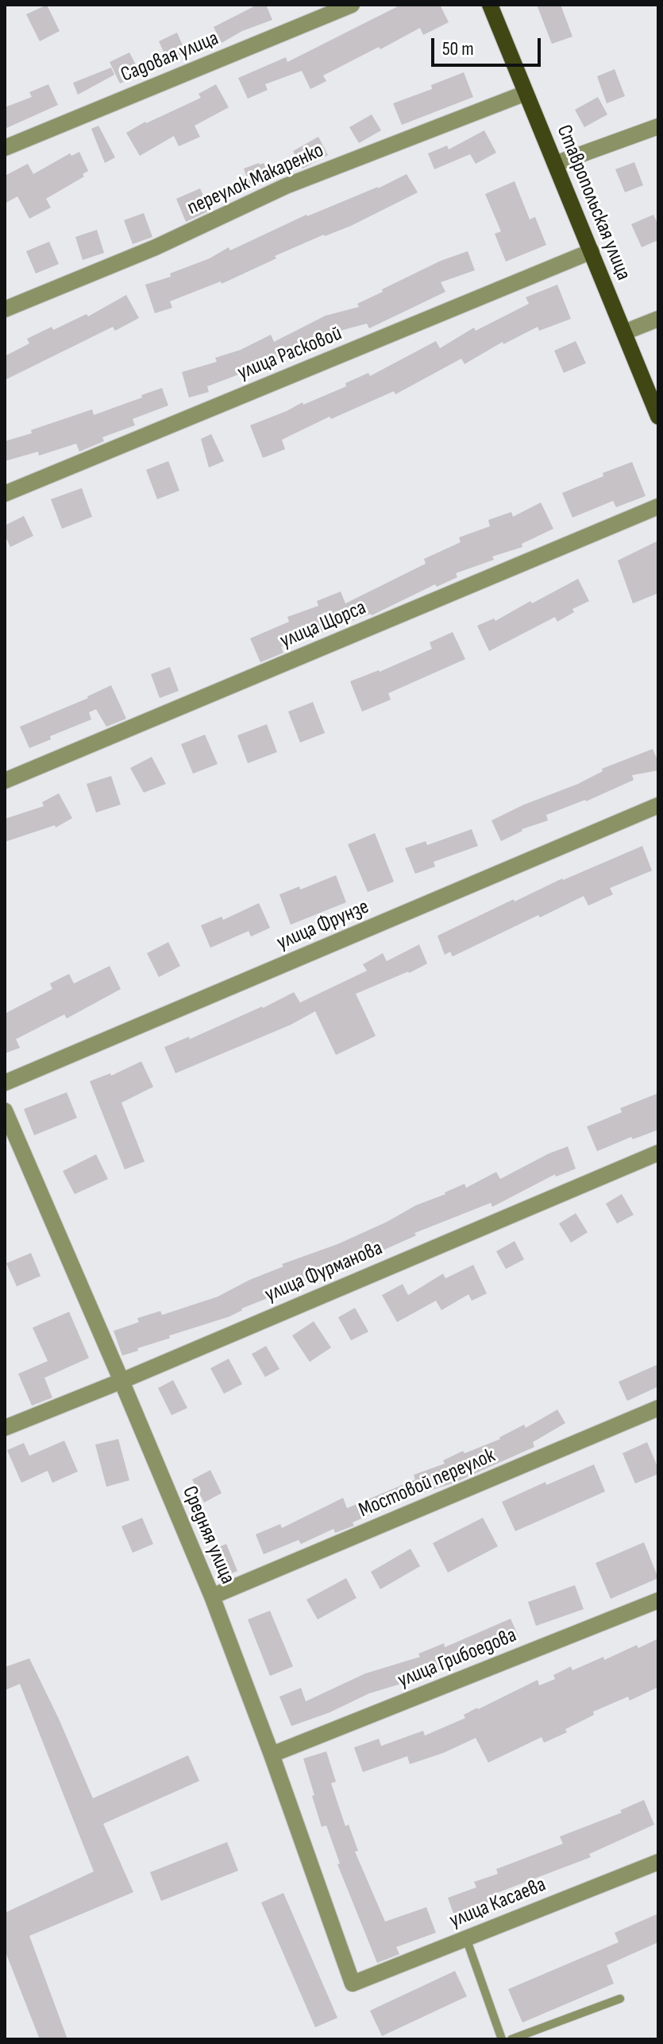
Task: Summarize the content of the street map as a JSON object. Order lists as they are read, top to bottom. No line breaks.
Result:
{"streets":{"main road":["Ставропольская улица"],"street":["Садовая улица","переулок Макаренко","улица Расковой","улица Щорса","улица Фрунзе","улица Фурманова","Мостовой переулок","Средняя улица","улица Грибоедова","улица Касаева"]},"crossings":[["переулок Макаренко","Ставропольская улица"],["Ставропольская улица","улица Расковой"],["улица Фурманова","Средняя улица"],["Мостовой переулок","Средняя улица"],["Средняя улица","улица Грибоедова"],["Средняя улица","улица Касаева"]],"scale_bar":"50 m"}
